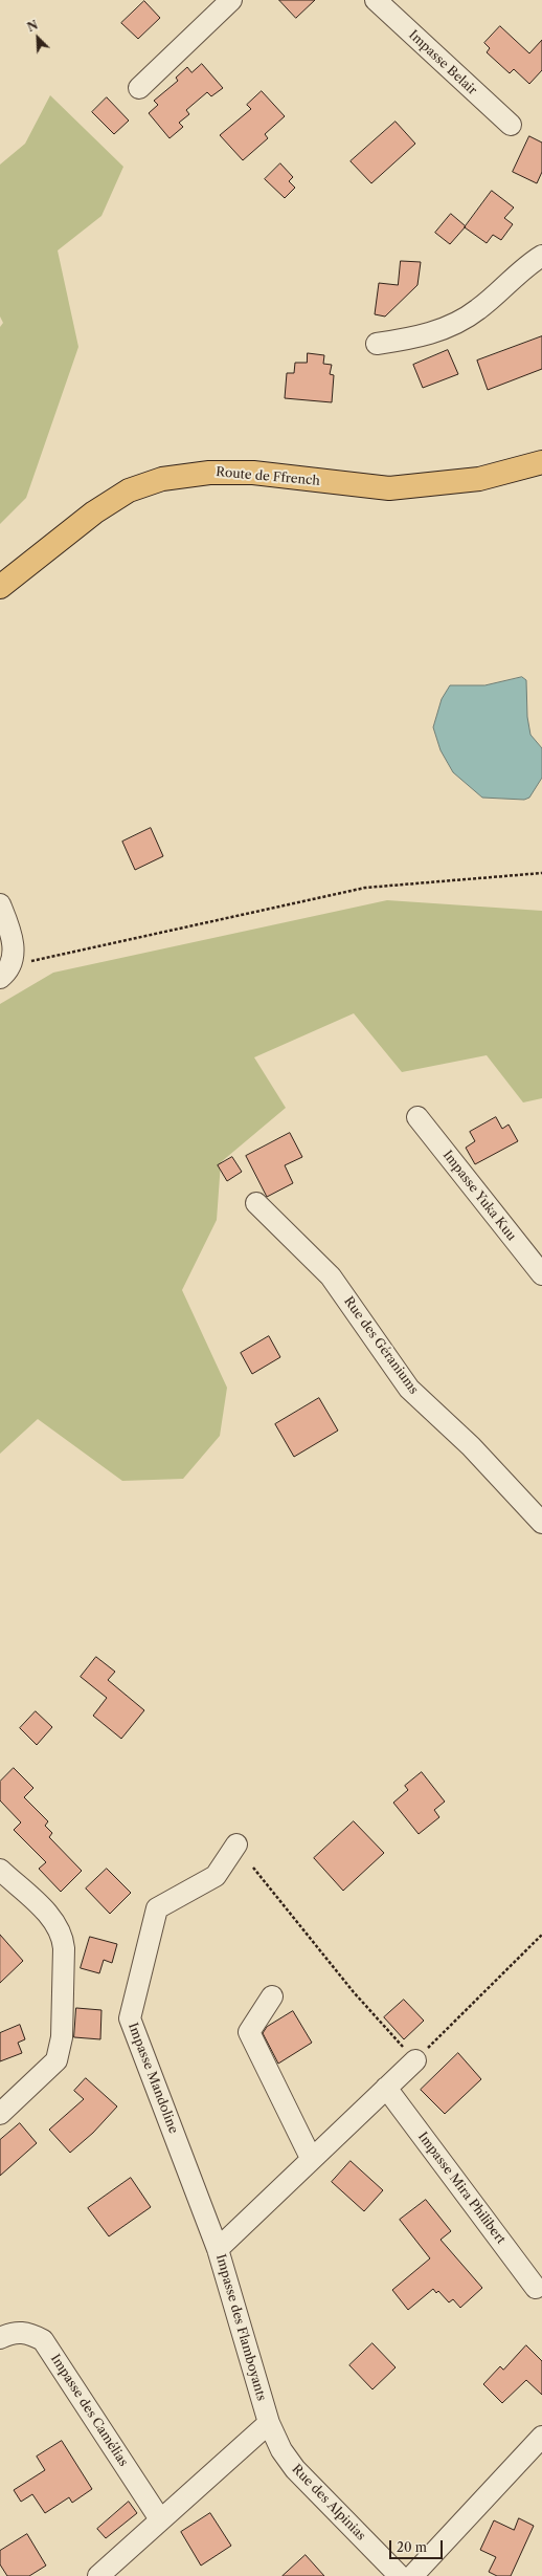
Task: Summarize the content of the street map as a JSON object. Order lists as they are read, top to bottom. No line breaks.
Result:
{"streets":{"main road":["Route de Ffrench"],"street":["Impasse Belair","Impasse Yuka Kuu","Rue des Géraniums","Impasse Mandoline","Impasse Mira Philibert","Impasse des Flamboyants","Impasse des Camélias","Rue des Alpinias"]},"crossings":[["Impasse Mandoline","Impasse des Flamboyants"],["Impasse Mira Philibert","Impasse des Flamboyants"],["Impasse des Flamboyants","Rue des Alpinias"]],"scale_bar":"20 m","north":"top left"}
